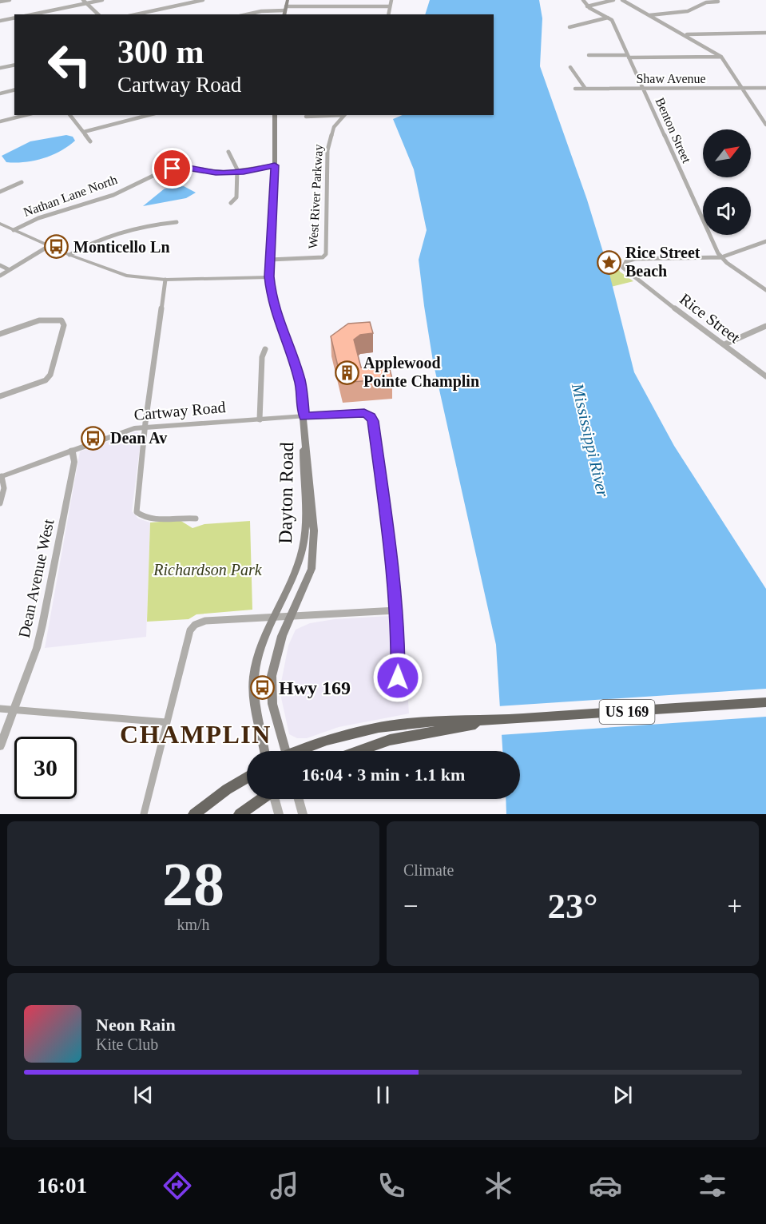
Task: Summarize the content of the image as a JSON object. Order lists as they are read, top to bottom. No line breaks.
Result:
{"streets":{"highway":["US 169"],"main road":["Dayton Road"],"street":["Shaw Avenue","Benton Street","Nathan Lane North","West River Parkway","Rice Street","Cartway Road","Dean Avenue West"]},"crossings":[["Shaw Avenue","Benton Street"],["Benton Street","Rice Street"],["Nathan Lane North","Dayton Road"],["West River Parkway","Dayton Road"],["Cartway Road","Dayton Road"],["Cartway Road","Dean Avenue West"]],"districts":["CHAMPLIN"],"water":["Mississippi River"],"parks":["Richardson Park"],"places":{"bus stop":["Monticello Ln","Dean Av","Hwy 169"],"place":["Rice Street Beach"],"building":["Applewood Pointe Champlin"]},"north":"top right","page":{"turn":["300 m","Cartway Road"],"limit":"30","trip":"16:04 · 3 min · 1.1 km","tile":[["28","km/h"],"Climate"],"heat":["−","23°","+"],"song":["Neon Rain","Kite Club"],"tabs":"16:01"}}
